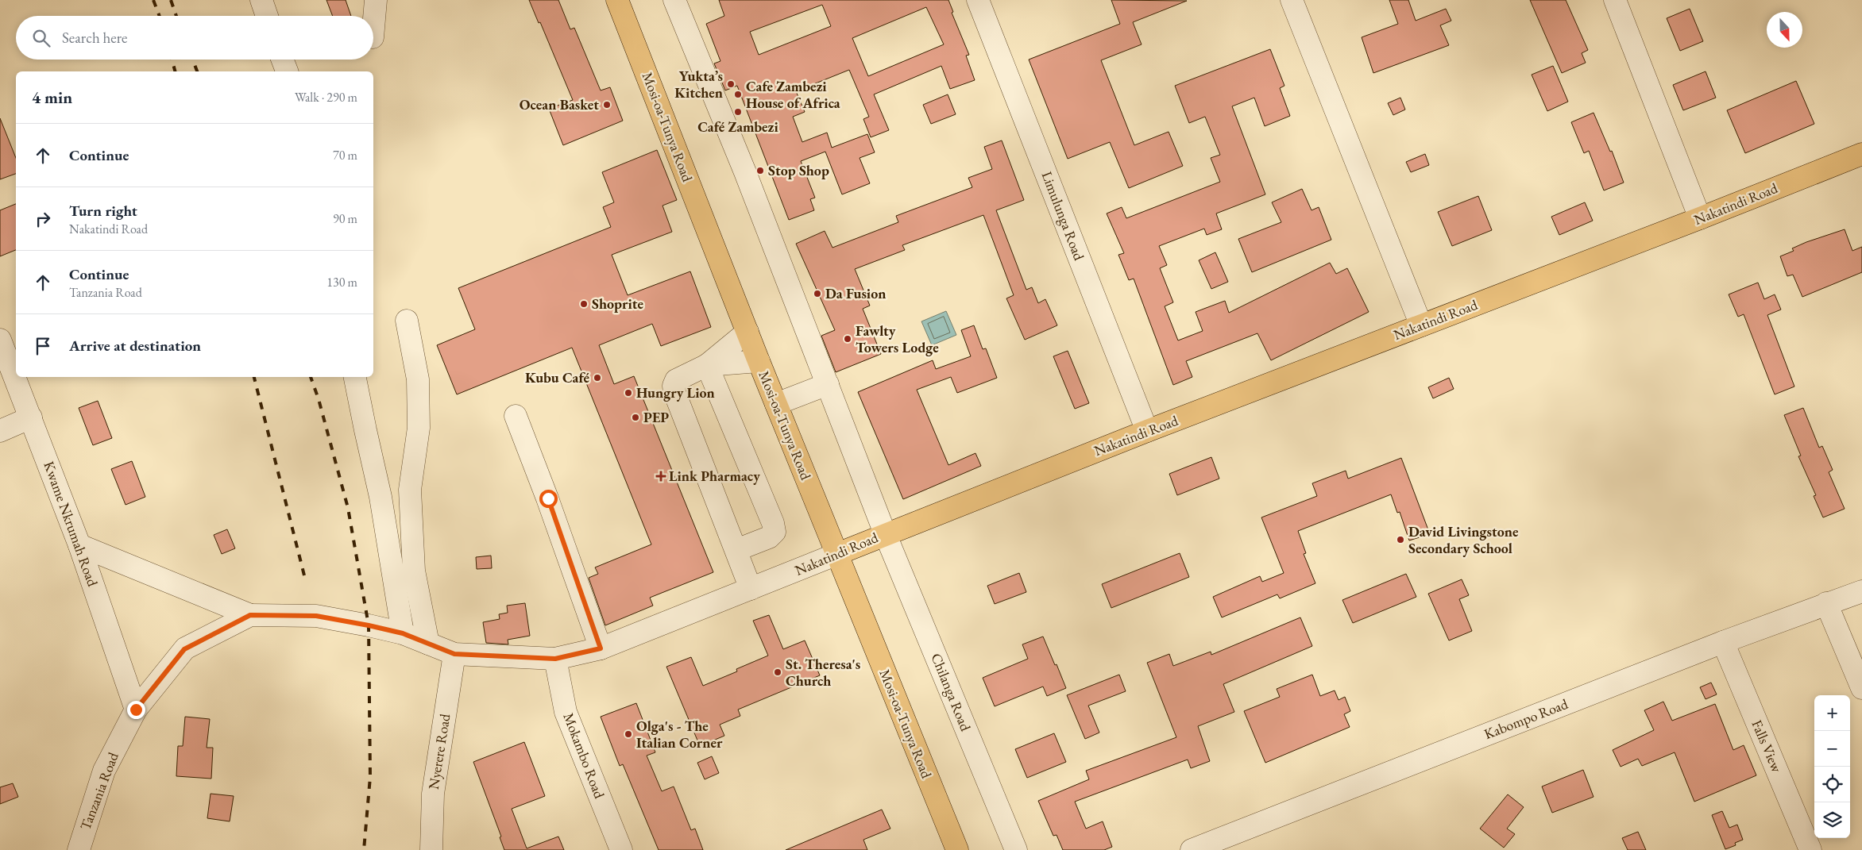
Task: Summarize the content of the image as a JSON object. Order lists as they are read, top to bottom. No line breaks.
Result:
{"streets":{"highway":["Mosi-oa-Tunya Road","Nakatindi Road"],"street":["Limulunga Road","Kwame Nkrumah Road","Chilanga Road","Kabompo Road","Falls View","Nyerere Road","Mokambo Road","Tanzania Road"]},"crossings":[["Mosi-oa-Tunya Road","Nakatindi Road"],["Nakatindi Road","Limulunga Road"],["Nakatindi Road","Chilanga Road"],["Nakatindi Road","Nyerere Road"],["Nakatindi Road","Mokambo Road"],["Nakatindi Road","Tanzania Road"],["Kwame Nkrumah Road","Tanzania Road"],["Kabompo Road","Falls View"]],"places":{"other":["Yukta’s Kitchen","Cafe Zambezi House of Africa","Ocean Basket","Café Zambezi","Stop Shop","Da Fusion","Shoprite","Fawlty Towers Lodge","Kubu Café","Hungry Lion","PEP","David Livingstone Secondary School","St. Theresa's Church","Olga's - The Italian Corner"],"health":["Link Pharmacy"]},"north":"bottom","page":{"search":"Search here","heading":["4 min","Walk · 290 m"],"list":[["Continue","70 m"],["Turn right","Nakatindi Road","90 m"],["Continue","Tanzania Road","130 m"],"Arrive at destination"],"map_buttons":["+","−"]}}
